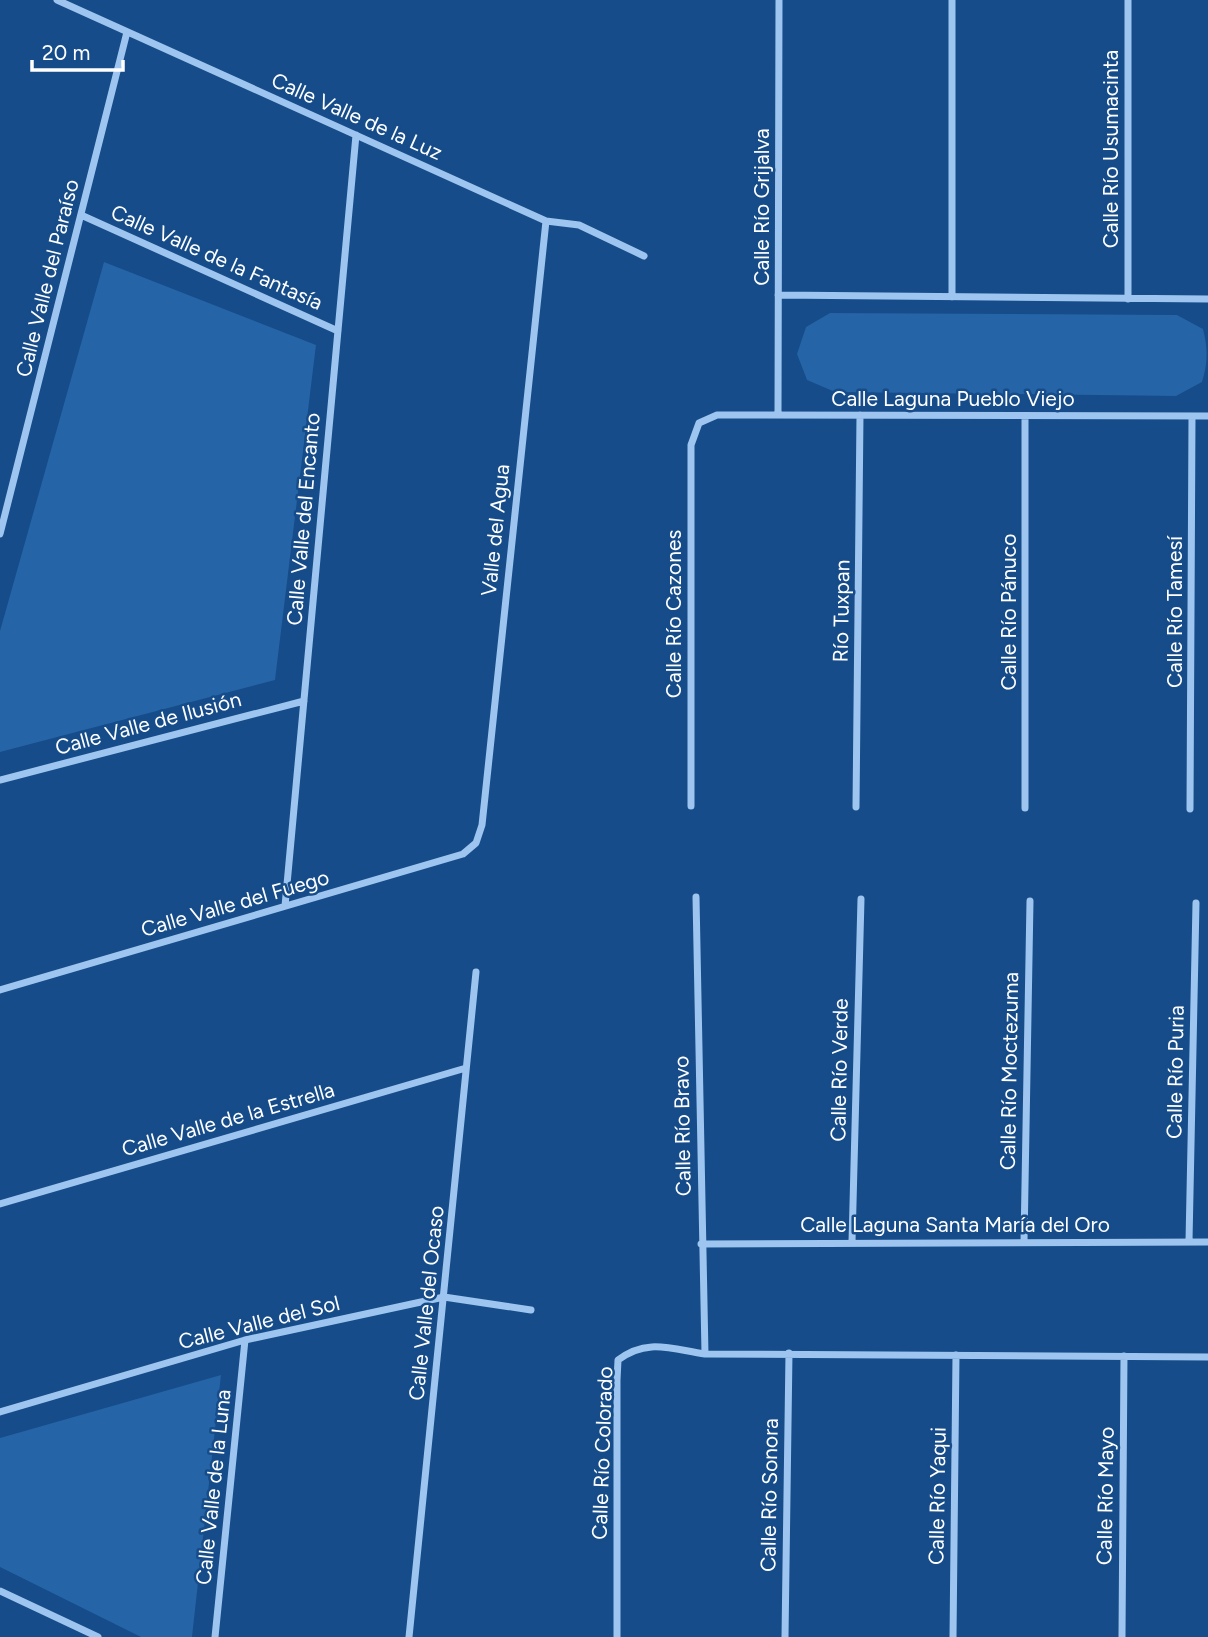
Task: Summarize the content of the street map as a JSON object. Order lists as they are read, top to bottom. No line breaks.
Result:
{"streets":{"street":["Calle Valle de la Luz","Calle Río Usumacinta","Calle Río Grijalva","Calle Valle de la Fantasía","Calle Valle del Paraíso","Calle Laguna Pueblo Viejo","Calle Valle del Encanto","Valle del Agua","Río Tuxpan","Calle Río Pánuco","Calle Río Tamesí","Calle Río Cazones","Calle Valle de Ilusión","Calle Valle del Fuego","Calle Río Verde","Calle Río Moctezuma","Calle Río Puria","Calle Valle de la Estrella","Calle Río Bravo","Calle Laguna Santa María del Oro","Calle Valle del Ocaso","Calle Valle del Sol","Calle Río Colorado","Calle Valle de la Luna","Calle Río Sonora","Calle Río Yaqui","Calle Río Mayo"]},"crossings":[["Calle Valle de la Luz","Calle Valle del Paraíso"],["Calle Valle de la Luz","Calle Valle del Encanto"],["Calle Valle de la Luz","Valle del Agua"],["Calle Río Grijalva","Calle Laguna Pueblo Viejo"],["Calle Valle de la Fantasía","Calle Valle del Paraíso"],["Calle Valle de la Fantasía","Calle Valle del Encanto"],["Calle Laguna Pueblo Viejo","Río Tuxpan"],["Calle Laguna Pueblo Viejo","Calle Río Pánuco"],["Calle Laguna Pueblo Viejo","Calle Río Tamesí"],["Calle Laguna Pueblo Viejo","Calle Río Cazones"],["Calle Valle del Encanto","Calle Valle de Ilusión"],["Calle Valle del Encanto","Calle Valle del Fuego"],["Valle del Agua","Calle Valle del Fuego"],["Calle Río Verde","Calle Laguna Santa María del Oro"],["Calle Río Moctezuma","Calle Laguna Santa María del Oro"],["Calle Río Puria","Calle Laguna Santa María del Oro"],["Calle Valle de la Estrella","Calle Valle del Ocaso"],["Calle Río Bravo","Calle Laguna Santa María del Oro"],["Calle Río Bravo","Calle Río Colorado"],["Calle Valle del Ocaso","Calle Valle del Sol"],["Calle Valle del Sol","Calle Valle de la Luna"]],"scale_bar":"20 m"}
